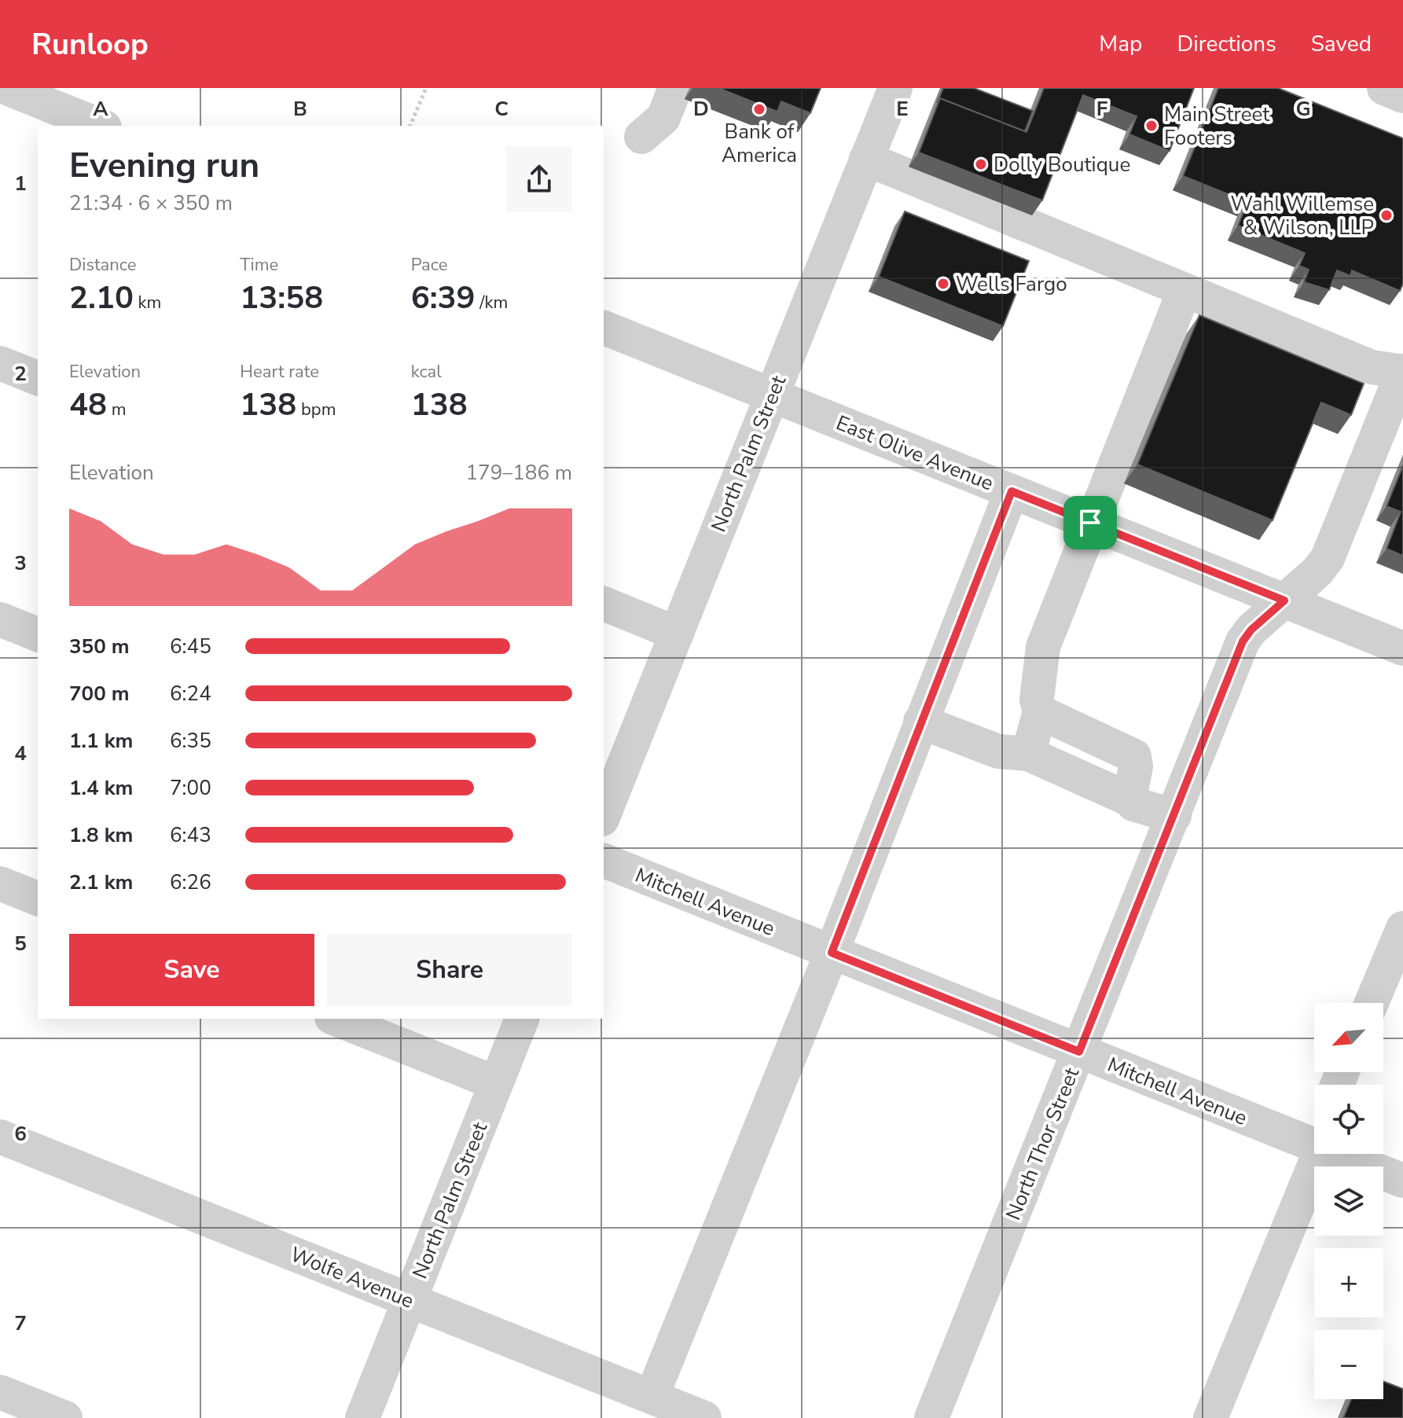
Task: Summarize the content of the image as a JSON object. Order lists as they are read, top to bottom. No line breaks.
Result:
{"streets":{"street":["East Olive Avenue","North Palm Street","Mitchell Avenue","North Thor Street","Wolfe Avenue"]},"crossings":[["East Olive Avenue","North Palm Street"],["East Olive Avenue","North Thor Street"],["North Palm Street","Wolfe Avenue"],["Mitchell Avenue","North Thor Street"]],"places":["Bank of America","Main Street Footers","Dolly Boutique","Wahl Willemse & Wilson, LLP","Wells Fargo"],"north":"bottom left","page":{"header":"Runloop","nav":["Map","Directions","Saved"],"heading":["Evening run","21:34 · 6 × 350 m"],"stats":[["Distance","2.10 km"],["Time","13:58"],["Pace","6:39 /km"],["Elevation","48 m"],["Heart rate","138 bpm"],["kcal","138"]],"chart":["Elevation","179–186 m"],"list":[{"name":"350 m","note":"6:45"},{"name":"700 m","note":"6:24"},{"name":"1.1 km","note":"6:35"},{"name":"1.4 km","note":"7:00"},{"name":"1.8 km","note":"6:43"},{"name":"2.1 km","note":"6:26"}],"buttons":["Save","Share"],"map_buttons":["+","−"]},"grid":{"columns":["A","B","C","D","E","F","G"],"rows":["1","2","3","4","5","6","7"]}}
